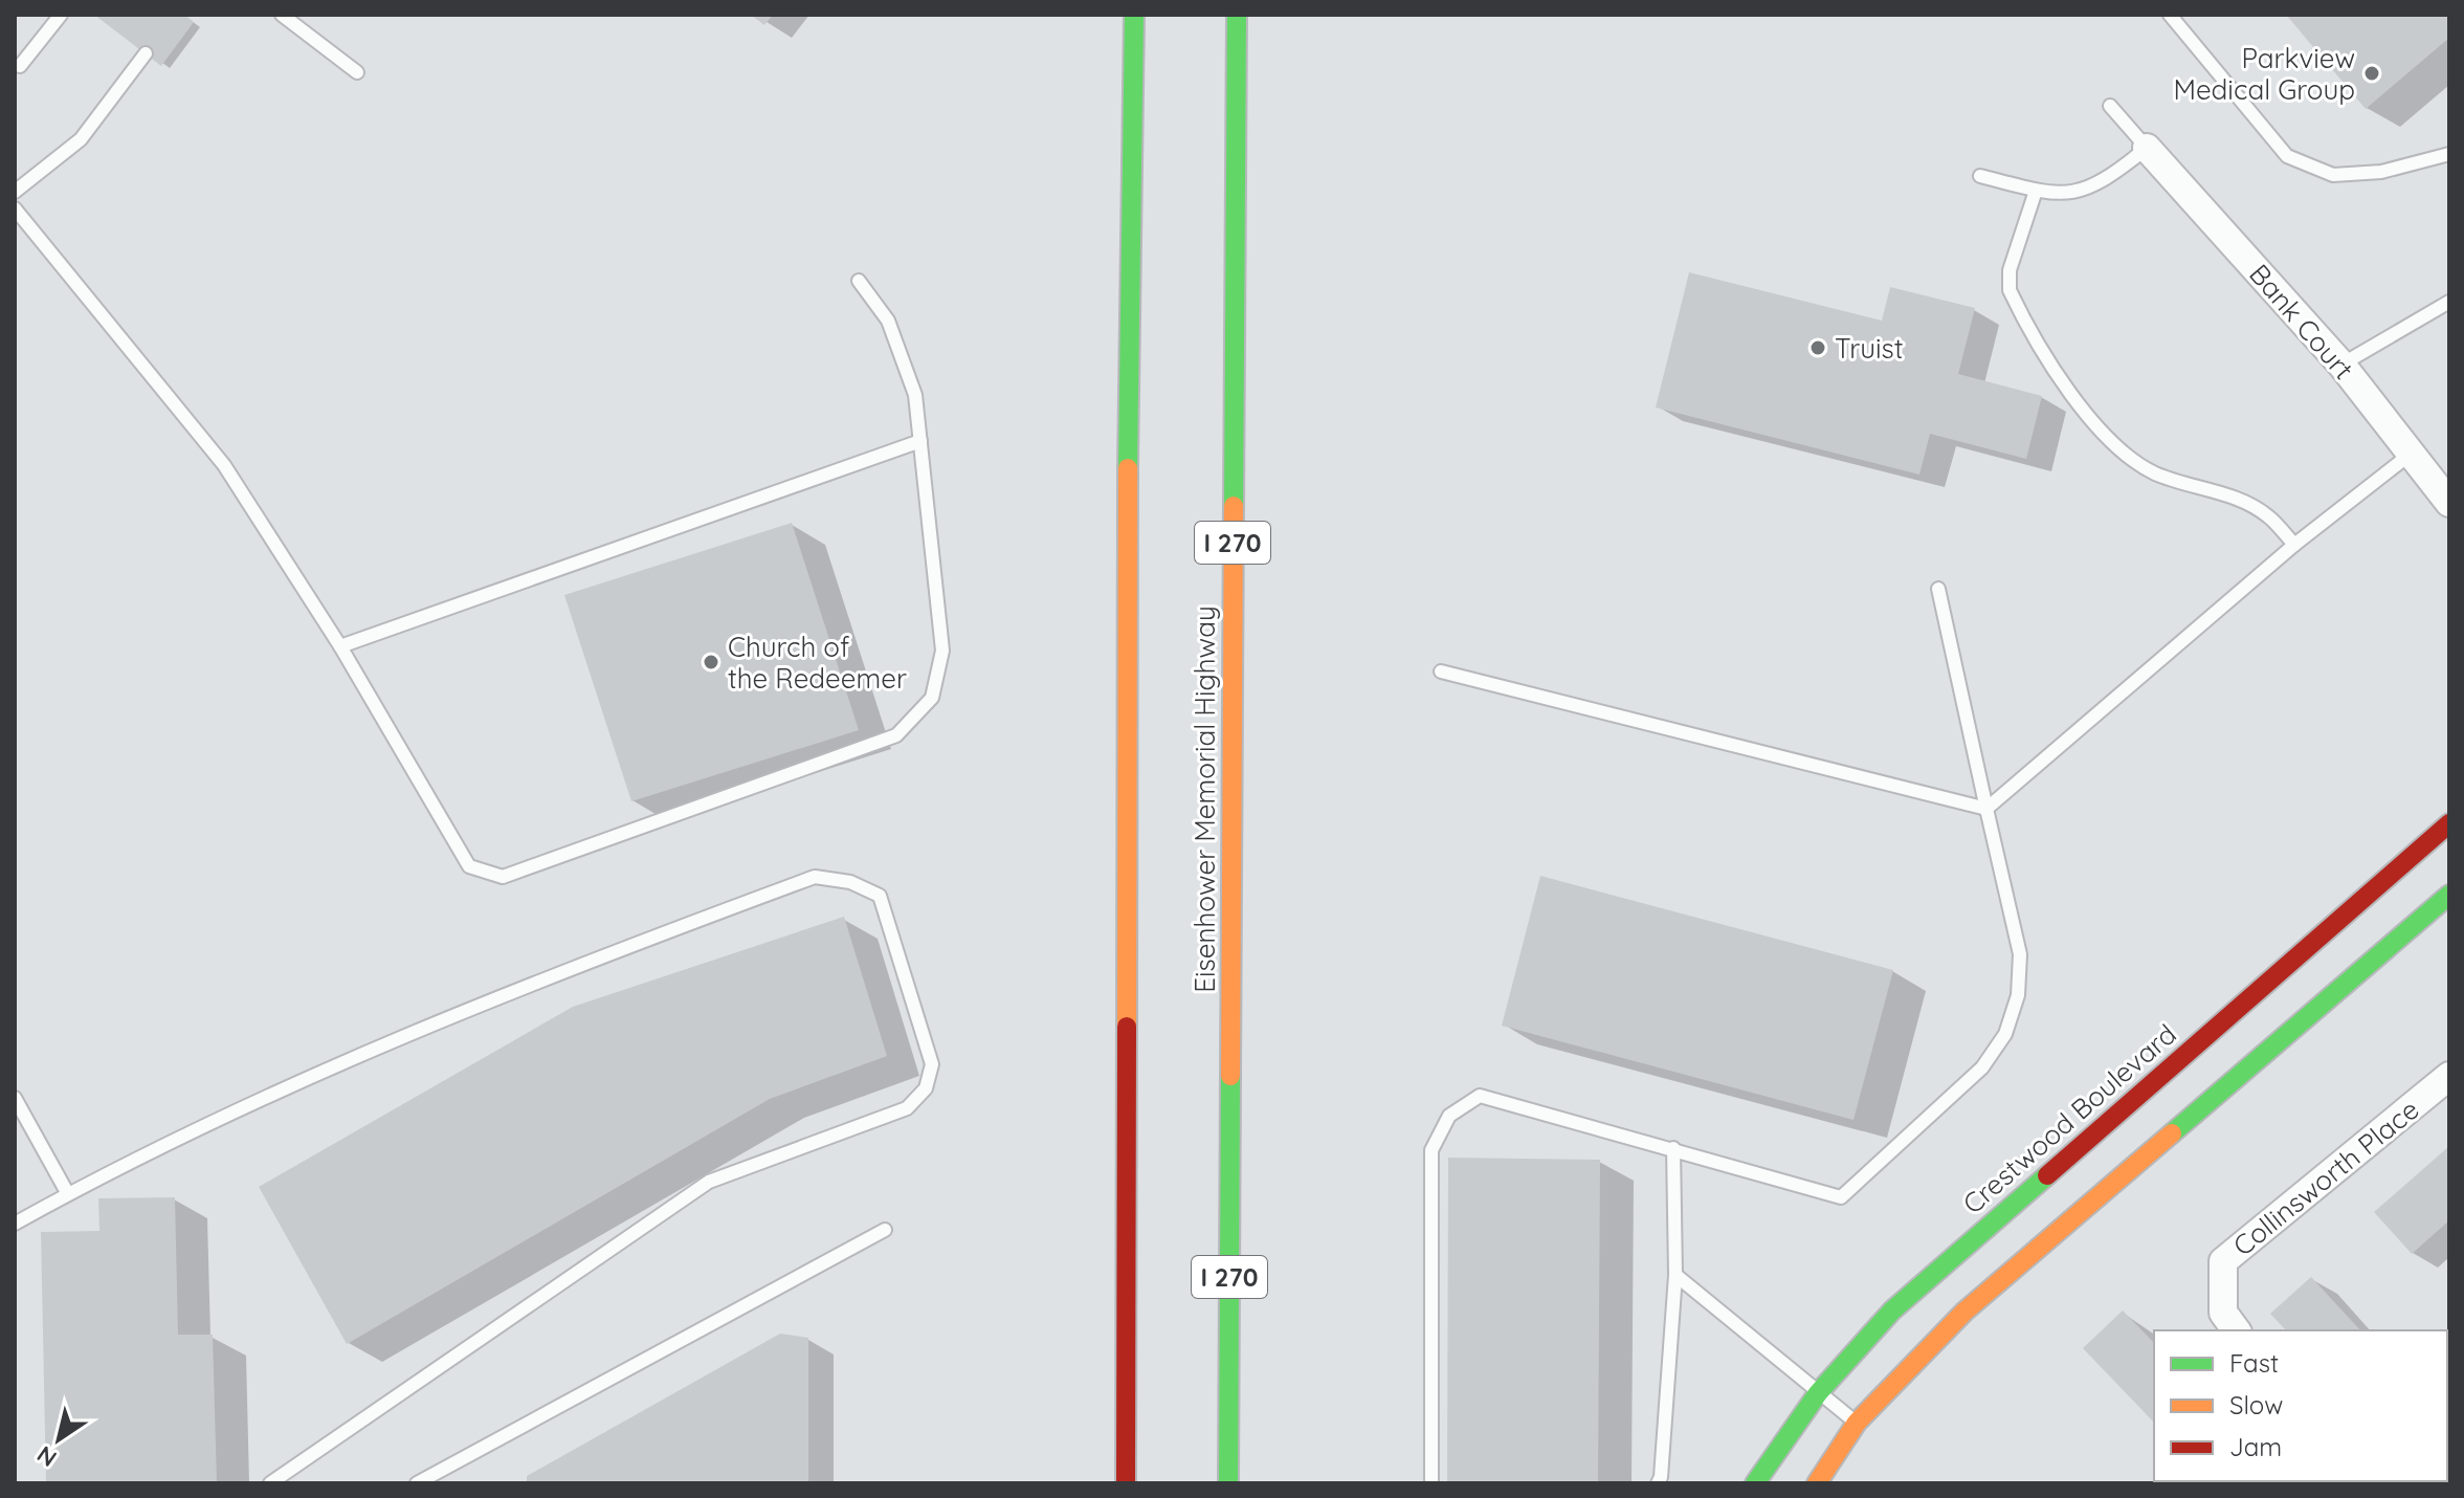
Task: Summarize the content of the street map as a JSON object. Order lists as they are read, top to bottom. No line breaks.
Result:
{"streets":{"main road":["I 270","Eisenhower Memorial Highway","Crestwood Boulevard"],"street":["Bank Court","Collinsworth Place"]},"places":["Parkview Medical Group","Truist","Church of the Redeemer"],"legend":["Fast","Slow","Jam"],"north":"bottom left"}
